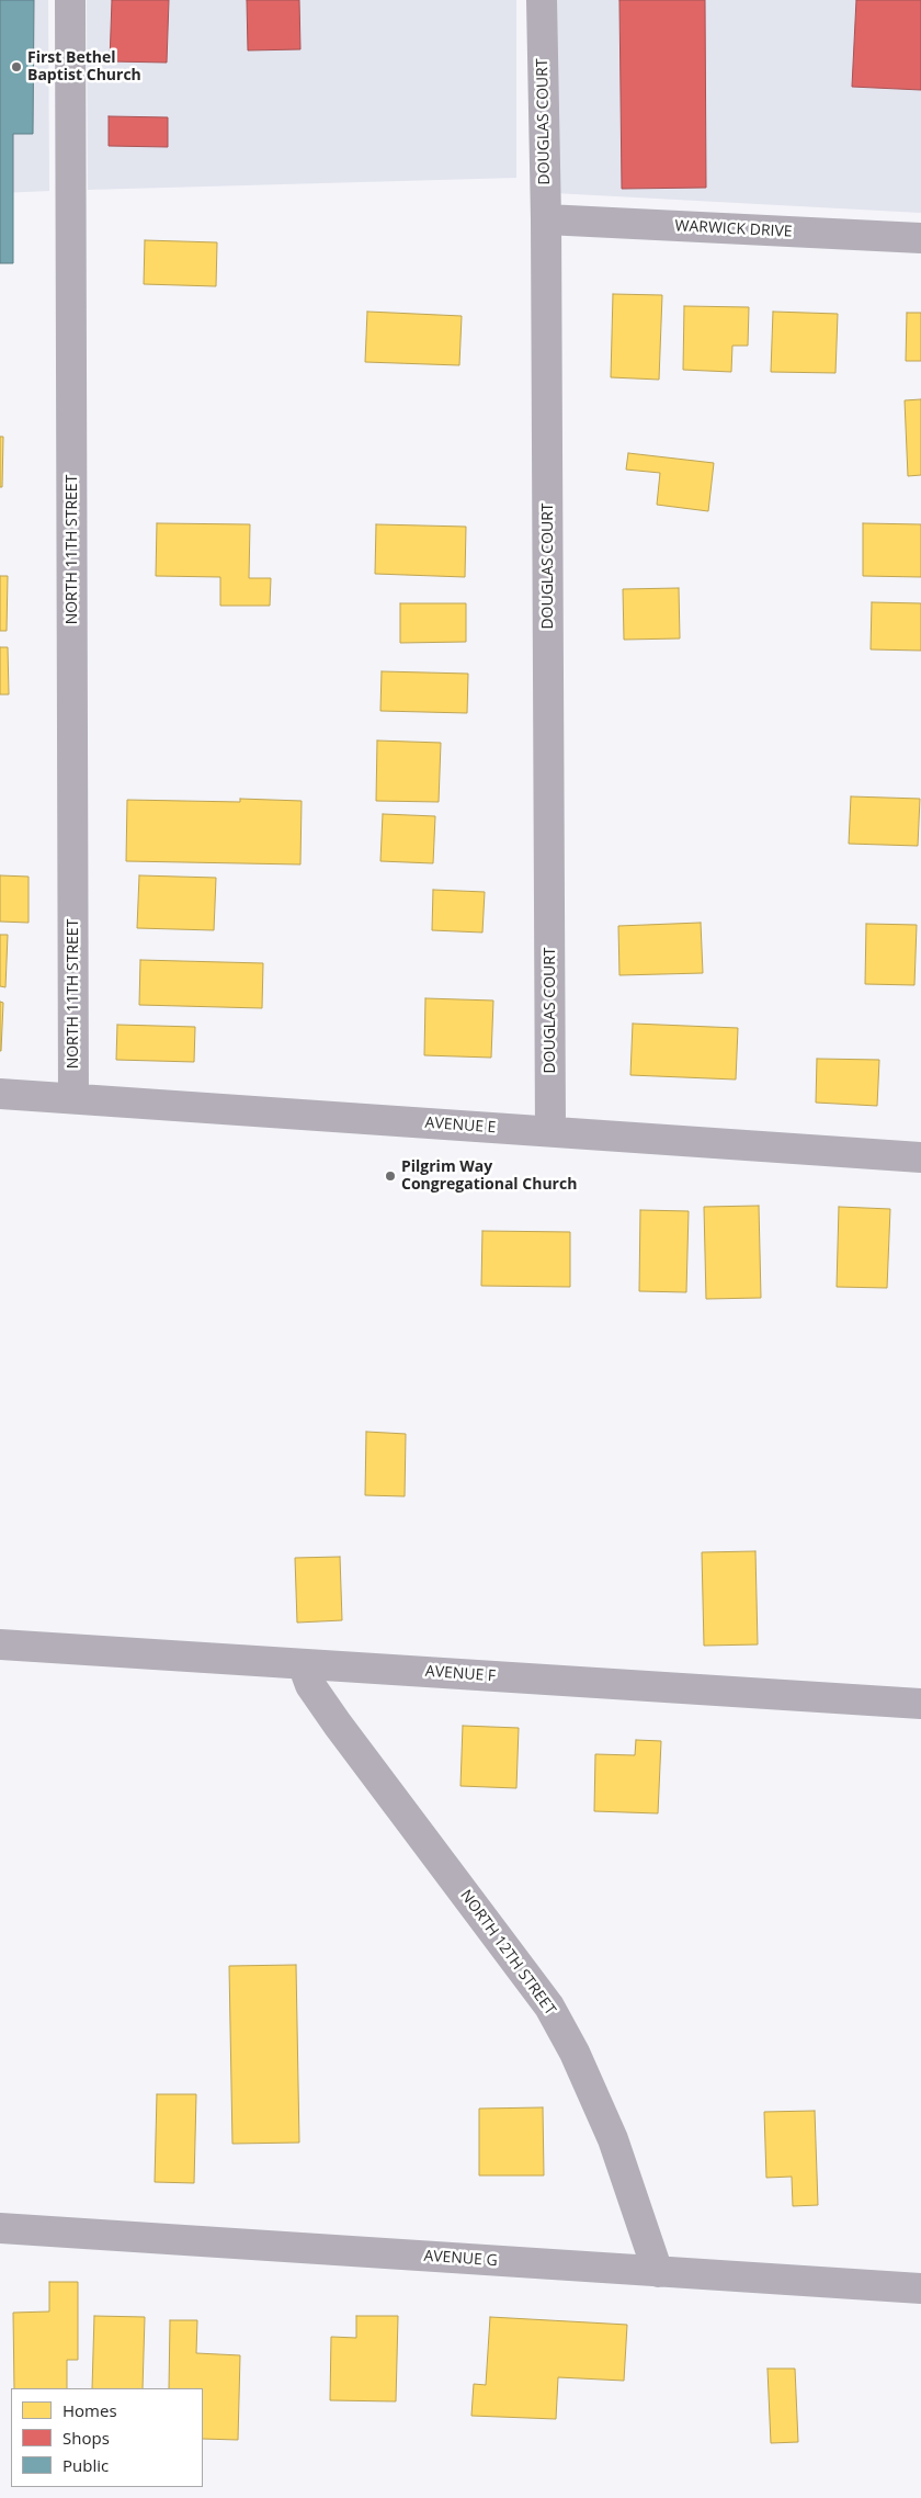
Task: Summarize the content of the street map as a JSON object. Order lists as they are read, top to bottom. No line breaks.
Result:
{"streets":{"street":["DOUGLAS COURT","WARWICK DRIVE","NORTH 11TH STREET","AVENUE E","AVENUE F","NORTH 12TH STREET","AVENUE G"]},"crossings":[["DOUGLAS COURT","WARWICK DRIVE"],["DOUGLAS COURT","AVENUE E"],["NORTH 11TH STREET","AVENUE E"],["AVENUE F","NORTH 12TH STREET"],["NORTH 12TH STREET","AVENUE G"]],"places":["First Bethel Baptist Church","Pilgrim Way Congregational Church"],"legend":["Homes","Shops","Public"]}
